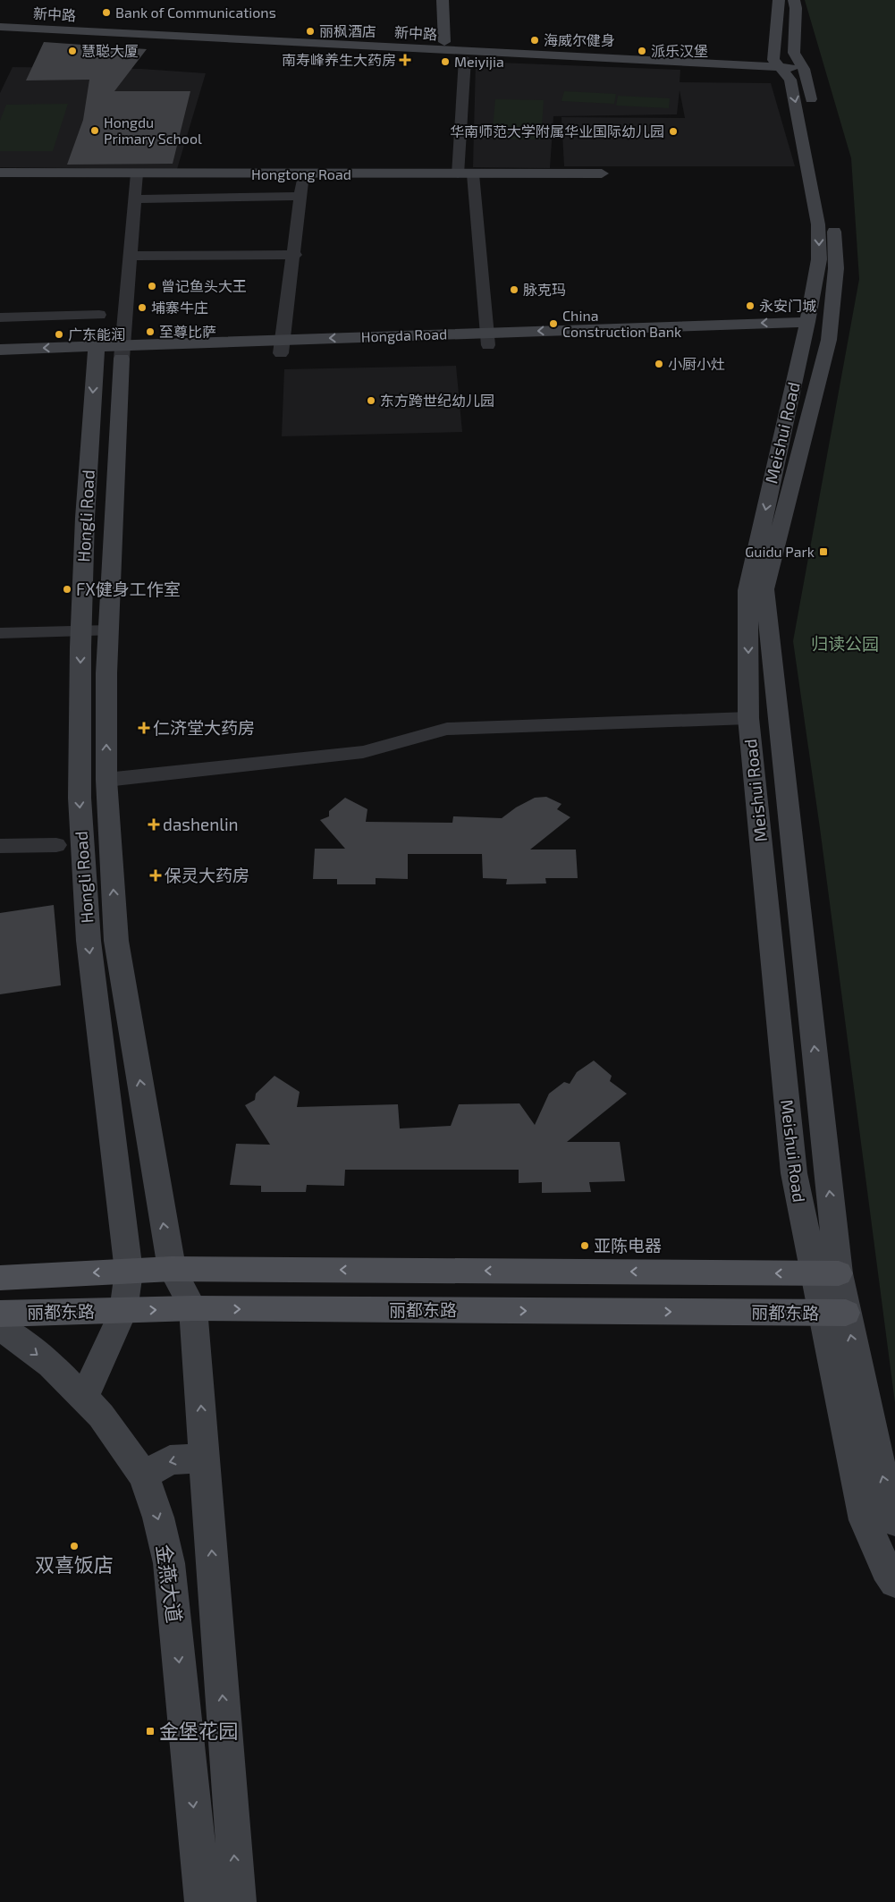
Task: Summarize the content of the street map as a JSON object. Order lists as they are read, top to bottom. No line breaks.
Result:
{"streets":{"main road":["新中路","Hongtong Road","Hongda Road","Meishui Road","Hongli Road","丽都东路","金燕大道"]},"crossings":[["新中路","Meishui Road"],["Hongda Road","Meishui Road"],["Hongda Road","Hongli Road"],["Meishui Road","丽都东路"],["Hongli Road","丽都东路"],["Hongli Road","金燕大道"]],"parks":["归读公园"],"places":{"other":["Bank of Communications","丽枫酒店","海威尔健身","慧聪大厦","派乐汉堡","Meiyijia","Hongdu Primary School","华南师范大学附属华业国际幼儿园","曾记鱼头大王","脉克玛","永安门城","埔寨牛庄","China Construction Bank","至尊比萨","广东能润","小厨小灶","东方跨世纪幼儿园","FX健身工作室","亚陈电器","双喜饭店"],"health":["南寿峰养生大药房","仁济堂大药房","dashenlin","保灵大药房"],"transit":["Guidu Park","金堡花园"]}}
